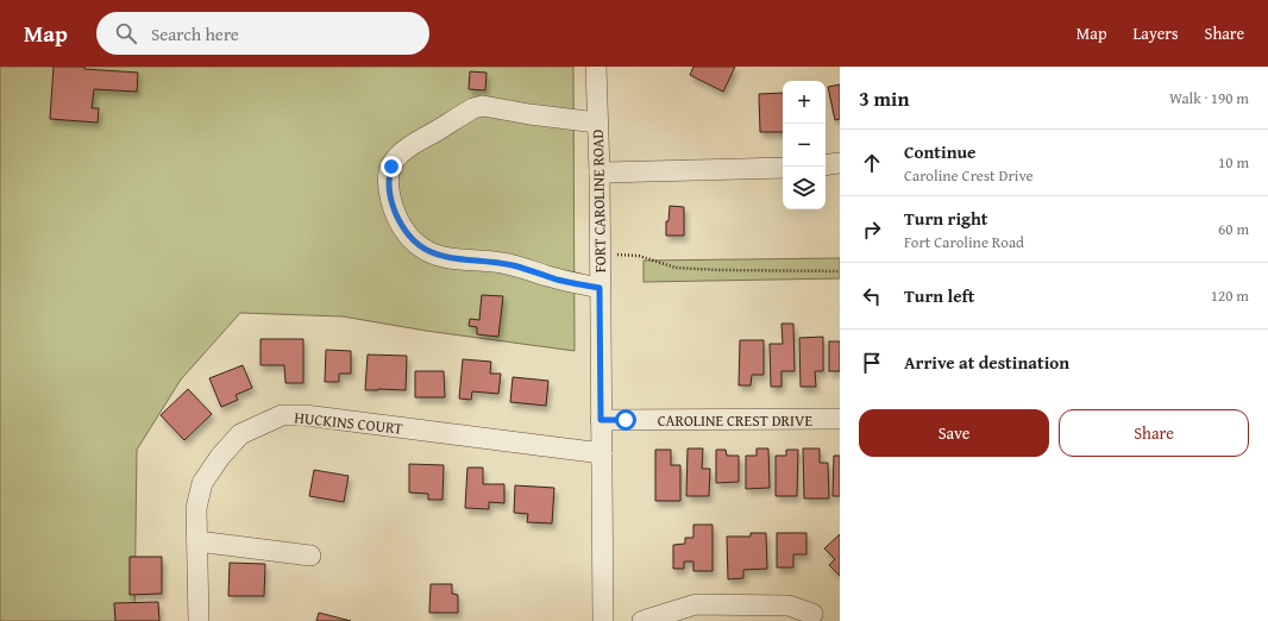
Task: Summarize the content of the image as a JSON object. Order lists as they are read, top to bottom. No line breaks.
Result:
{"streets":{"street":["FORT CAROLINE ROAD","CAROLINE CREST DRIVE","HUCKINS COURT"]},"crossings":[["FORT CAROLINE ROAD","CAROLINE CREST DRIVE"],["FORT CAROLINE ROAD","HUCKINS COURT"]],"page":{"header":"Map","search":"Search here","nav":["Map","Layers","Share"],"heading":["3 min","Walk · 190 m"],"map_buttons":["+","−"],"list":[["Continue","Caroline Crest Drive","10 m"],["Turn right","Fort Caroline Road","60 m"],["Turn left","120 m"],"Arrive at destination"],"buttons":["Save","Share"]}}
